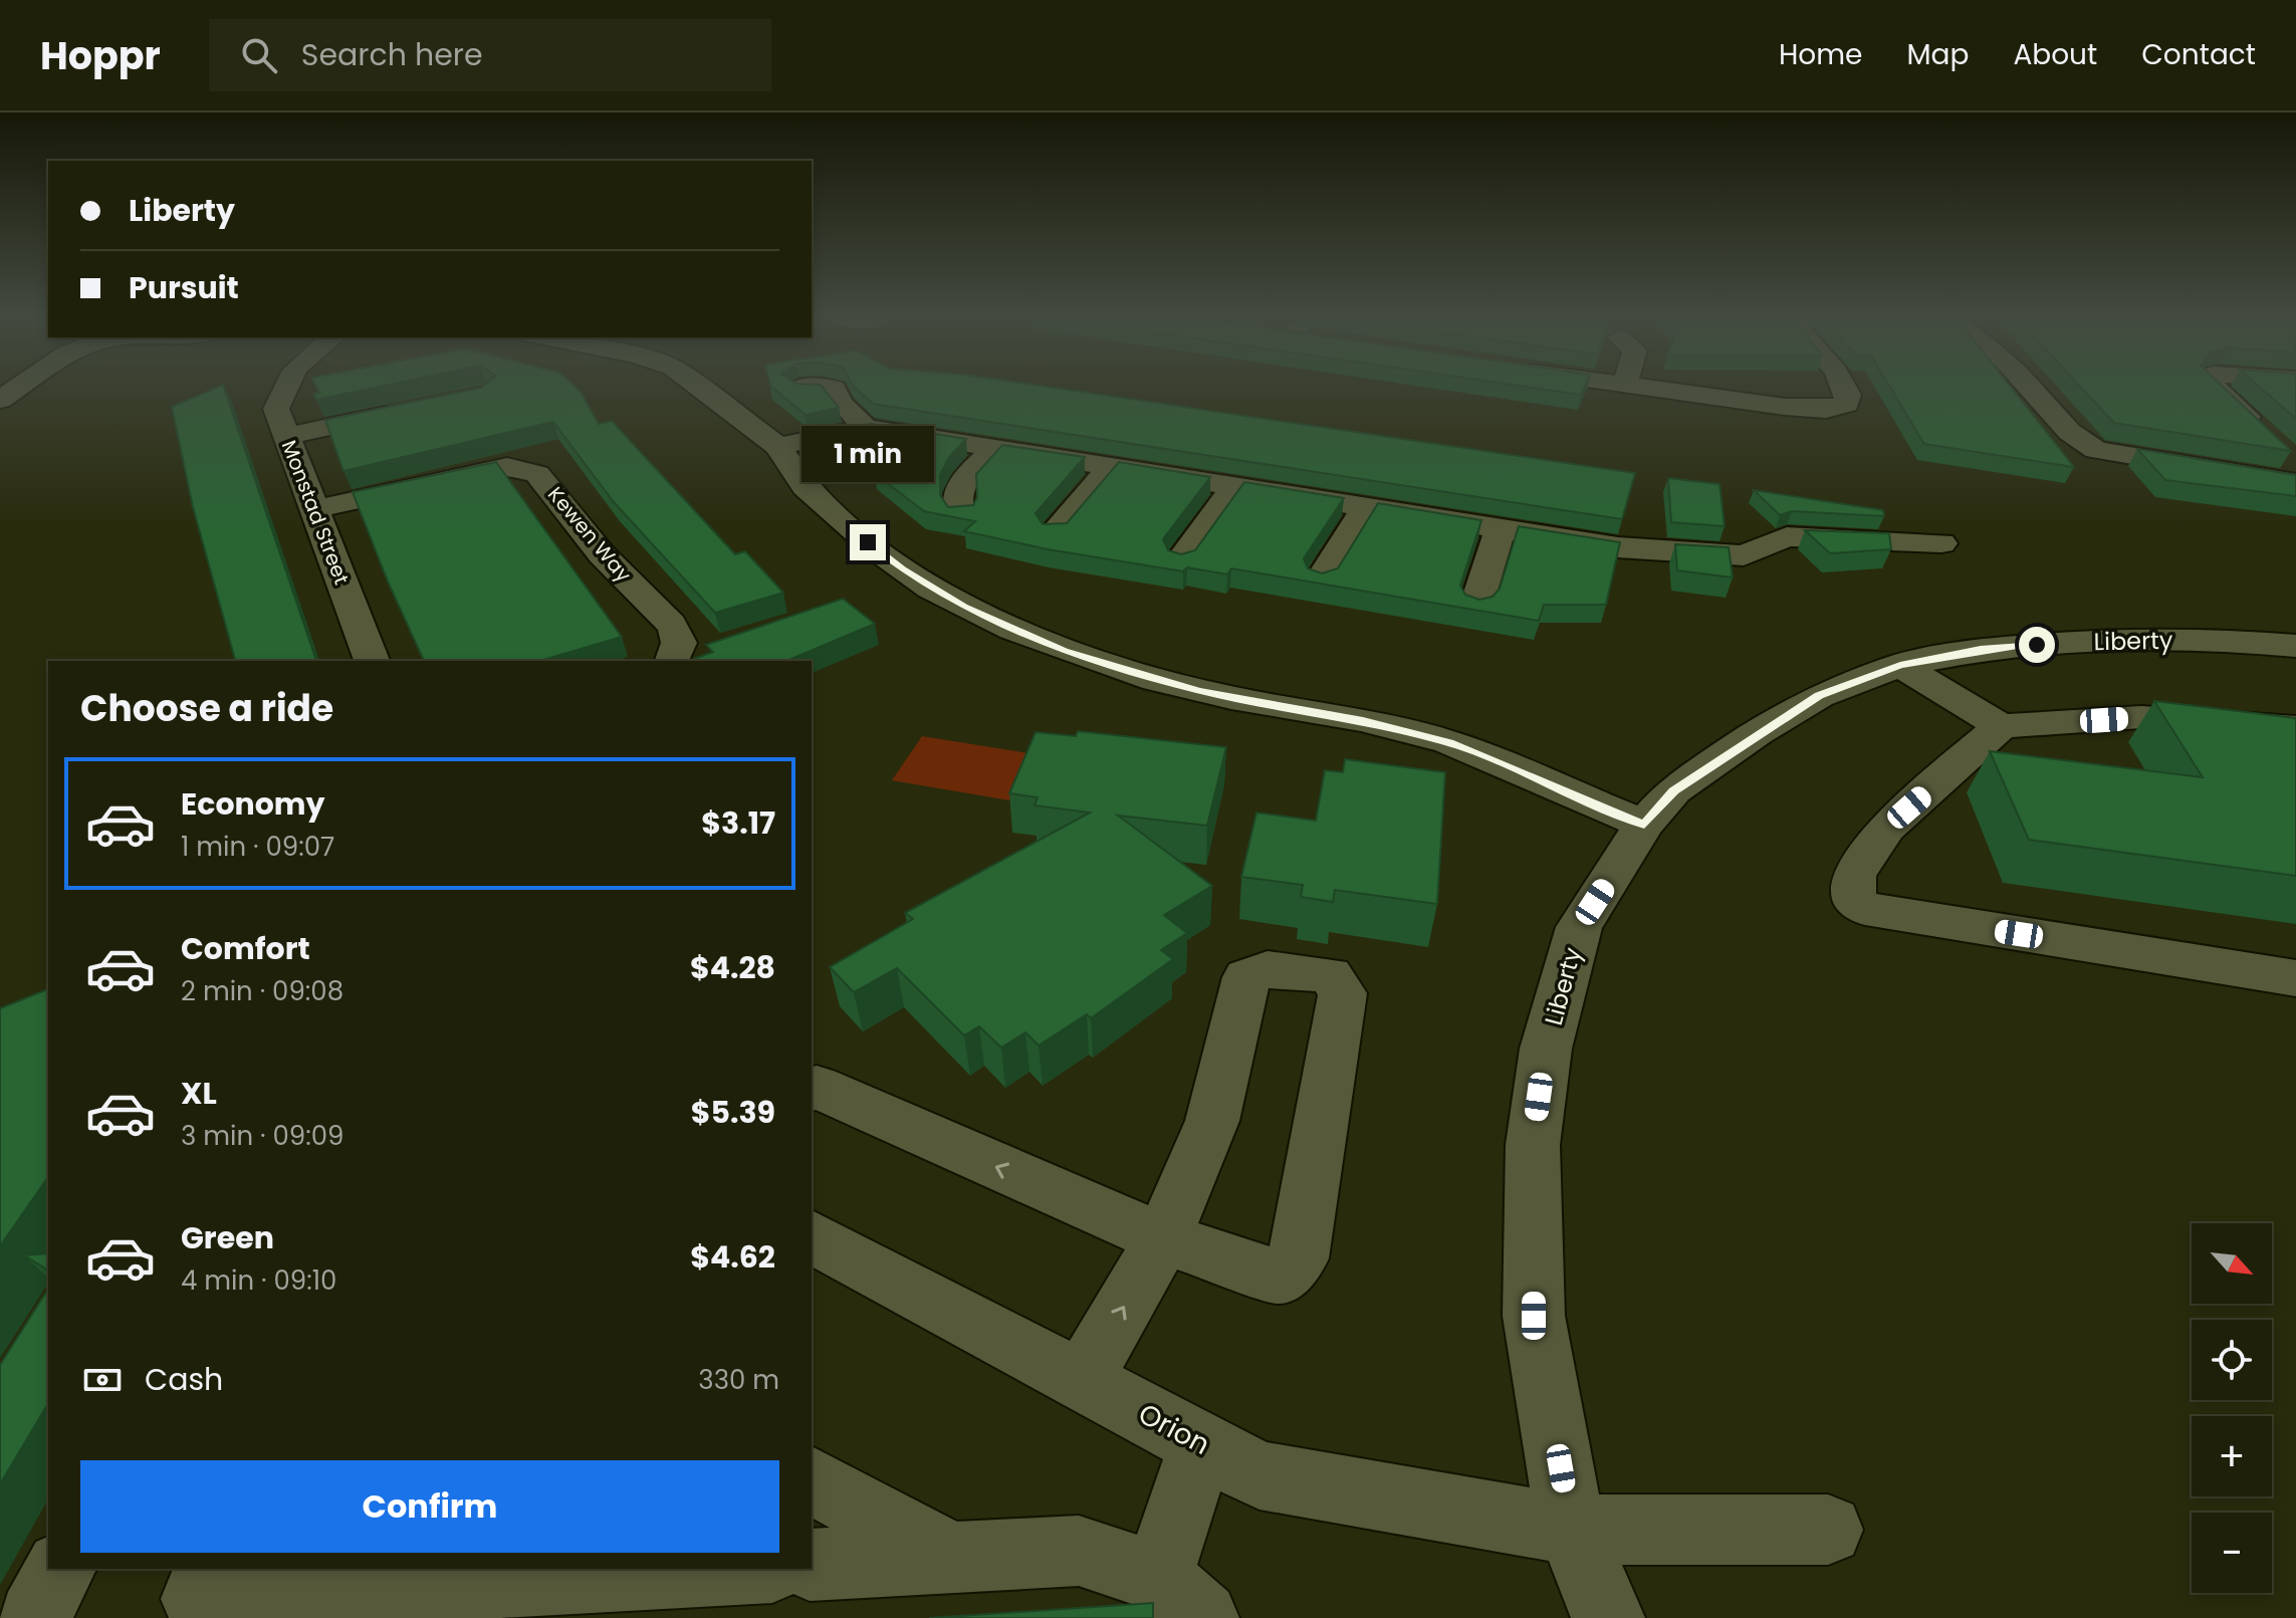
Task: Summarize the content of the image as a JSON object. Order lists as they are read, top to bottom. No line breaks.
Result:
{"streets":{"street":["Monstad Street","Kewen Way","Liberty","Orion"]},"crossings":[["Monstad Street","Kewen Way"],["Liberty","Orion"]],"north":"bottom right","page":{"header":"Hoppr","search":"Search here","nav":["Home","Map","About","Contact"],"banner":["Liberty","Pursuit"],"bubble":"1 min","heading":"Choose a ride","list":[{"name":"Economy","note":"1 min · 09:07","value":"$3.17"},{"name":"Comfort","note":"2 min · 09:08","value":"$4.28"},{"name":"XL","note":"3 min · 09:09","value":"$5.39"},{"name":"Green","note":"4 min · 09:10","value":"$4.62"}],"map_buttons":["+","−"],"pay":["Cash","330 m"],"buttons":"Confirm"}}
